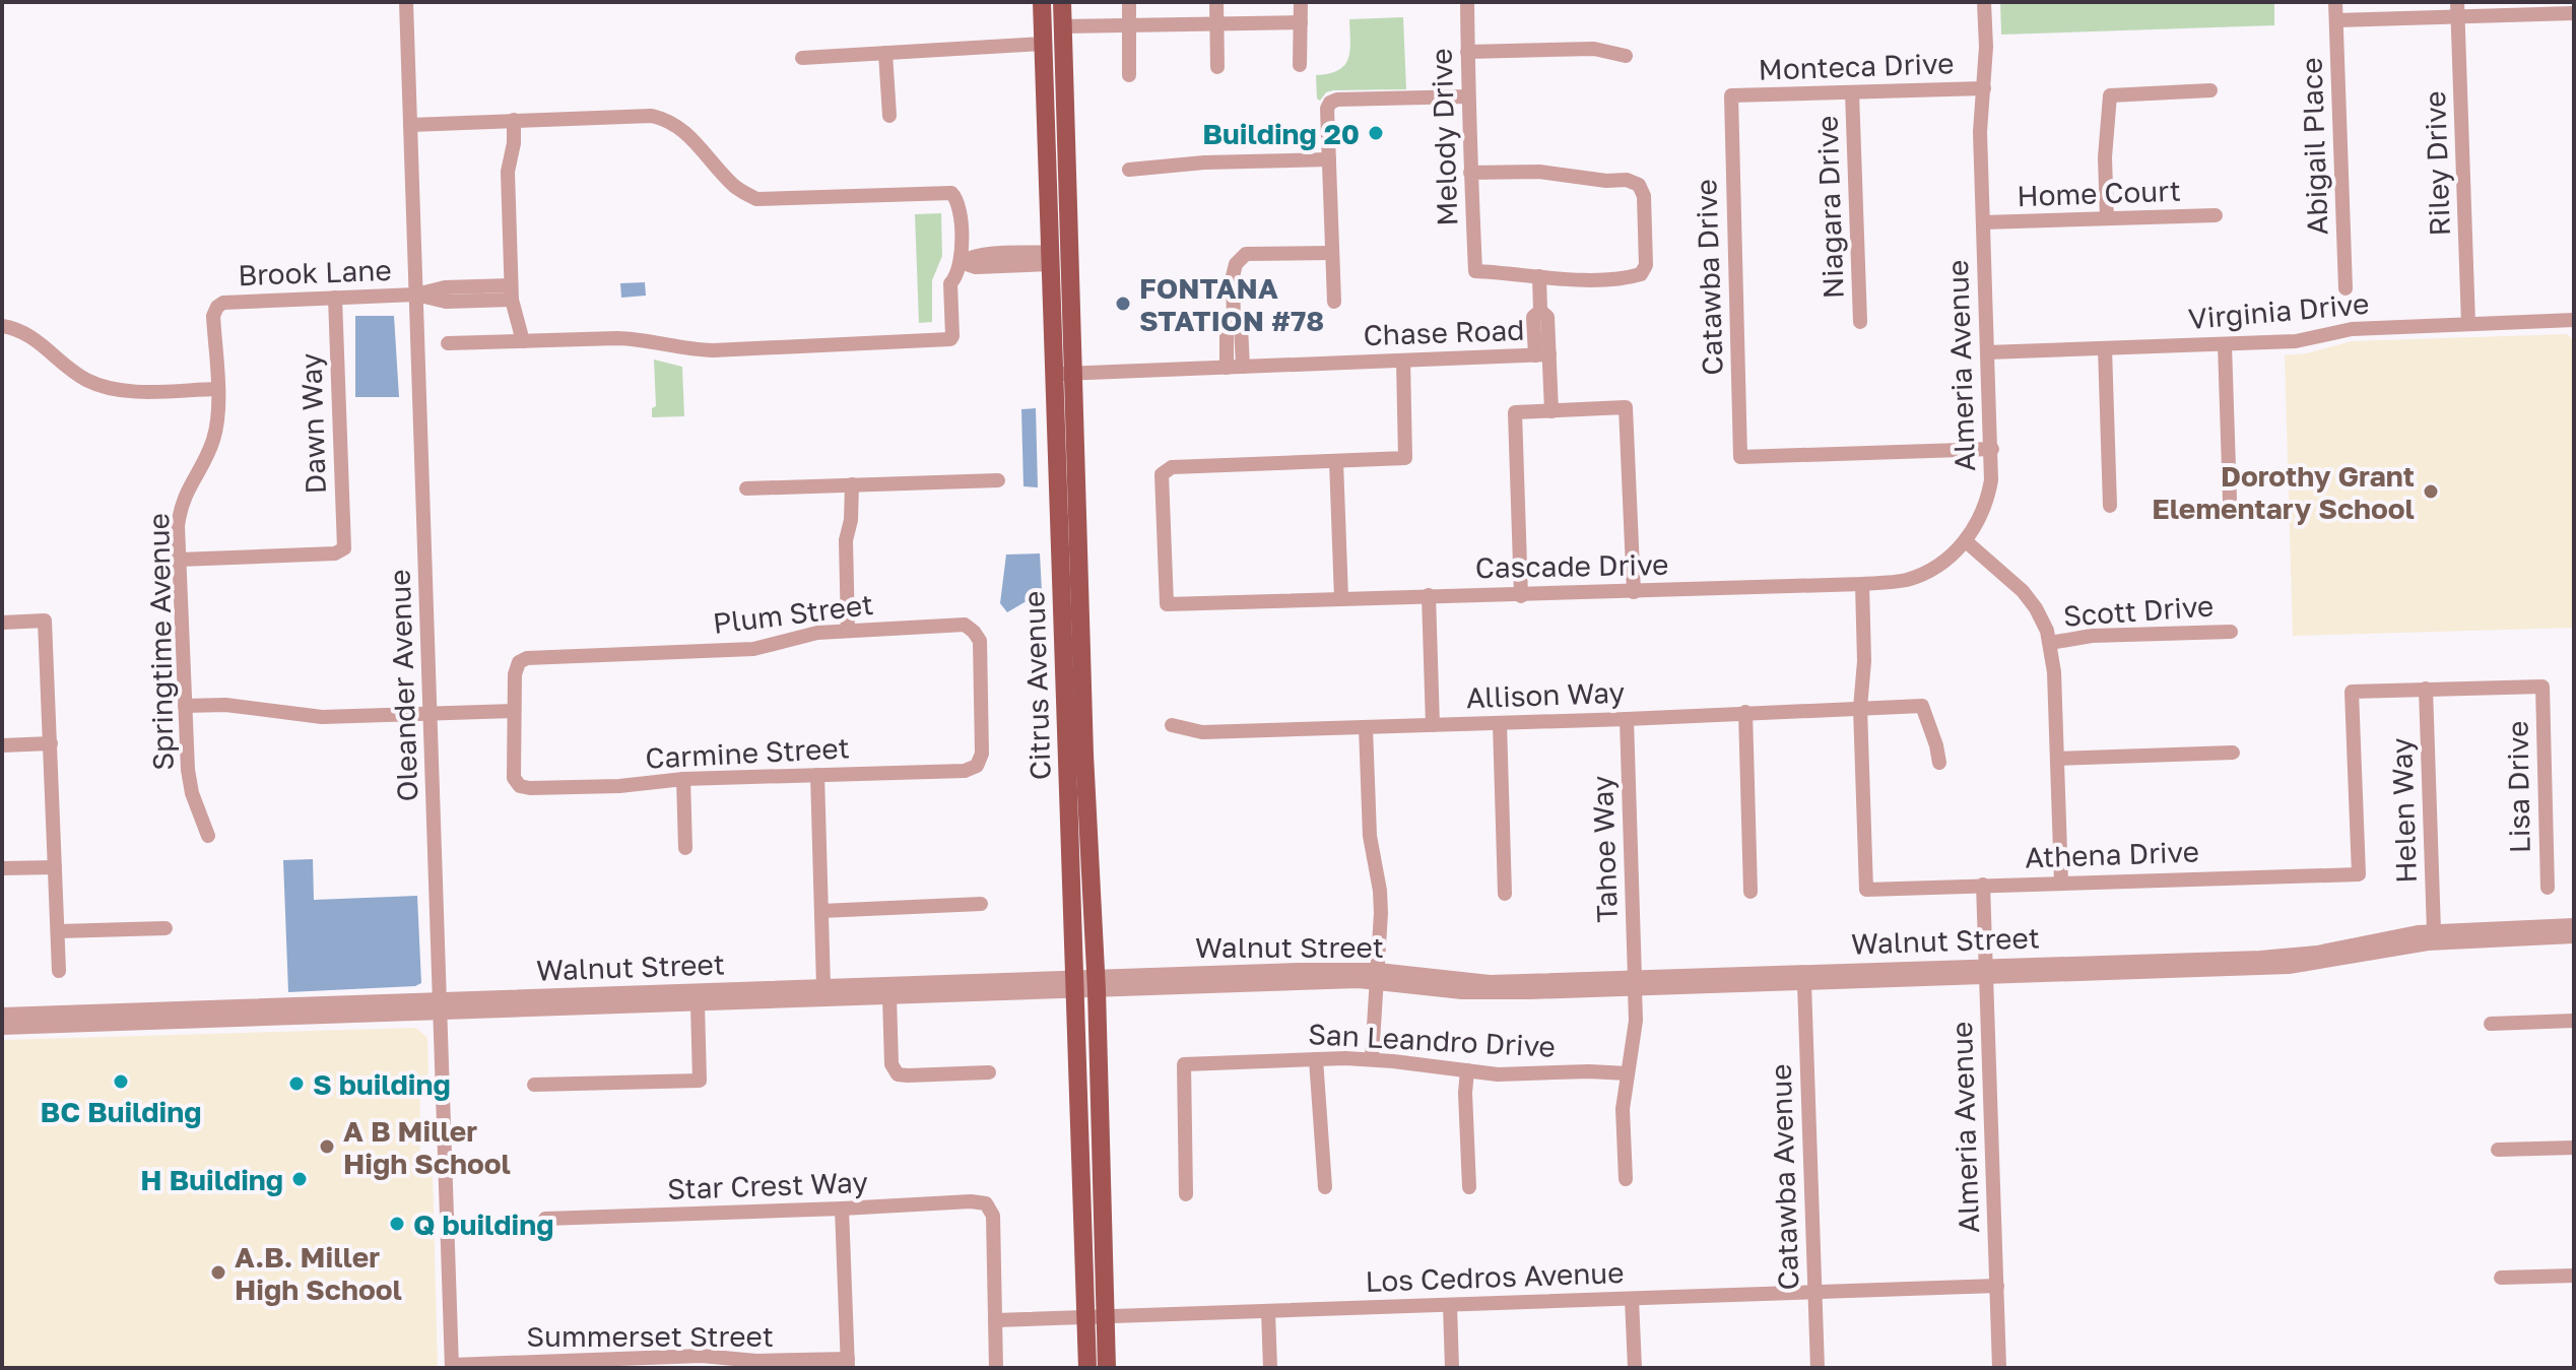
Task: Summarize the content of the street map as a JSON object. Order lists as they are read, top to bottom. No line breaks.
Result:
{"streets":{"main road":["Citrus Avenue"],"street":["Monteca Drive","Melody Drive","Abigail Place","Riley Drive","Home Court","Niagara Drive","Brook Lane","Catawba Drive","Virginia Drive","Chase Road","Almeria Avenue","Dawn Way","Cascade Drive","Scott Drive","Plum Street","Springtime Avenue","Oleander Avenue","Allison Way","Carmine Street","Lisa Drive","Helen Way","Tahoe Way","Athena Drive","Walnut Street","San Leandro Drive","Catawba Avenue","Star Crest Way","Los Cedros Avenue","Summerset Street"]},"crossings":[["Monteca Drive","Niagara Drive"],["Monteca Drive","Catawba Drive"],["Monteca Drive","Almeria Avenue"],["Riley Drive","Virginia Drive"],["Home Court","Almeria Avenue"],["Brook Lane","Dawn Way"],["Brook Lane","Springtime Avenue"],["Brook Lane","Oleander Avenue"],["Catawba Drive","Almeria Avenue"],["Virginia Drive","Almeria Avenue"],["Chase Road","Citrus Avenue"],["Almeria Avenue","Cascade Drive"],["Almeria Avenue","Athena Drive"],["Almeria Avenue","Walnut Street"],["Almeria Avenue","Los Cedros Avenue"],["Dawn Way","Springtime Avenue"],["Plum Street","Carmine Street"],["Oleander Avenue","Walnut Street"],["Oleander Avenue","Summerset Street"],["Citrus Avenue","Walnut Street"],["Citrus Avenue","Los Cedros Avenue"],["Allison Way","Tahoe Way"],["Allison Way","Athena Drive"],["Lisa Drive","Helen Way"],["Lisa Drive","Athena Drive"],["Helen Way","Athena Drive"],["Helen Way","Walnut Street"],["Tahoe Way","Walnut Street"],["Tahoe Way","San Leandro Drive"],["Walnut Street","Catawba Avenue"],["Catawba Avenue","Los Cedros Avenue"],["Star Crest Way","Los Cedros Avenue"]],"places":["Building 20","FONTANA STATION #78","Dorothy Grant Elementary School","BC Building","S building","A B Miller High School","H Building","Q building","A.B. Miller High School"]}
